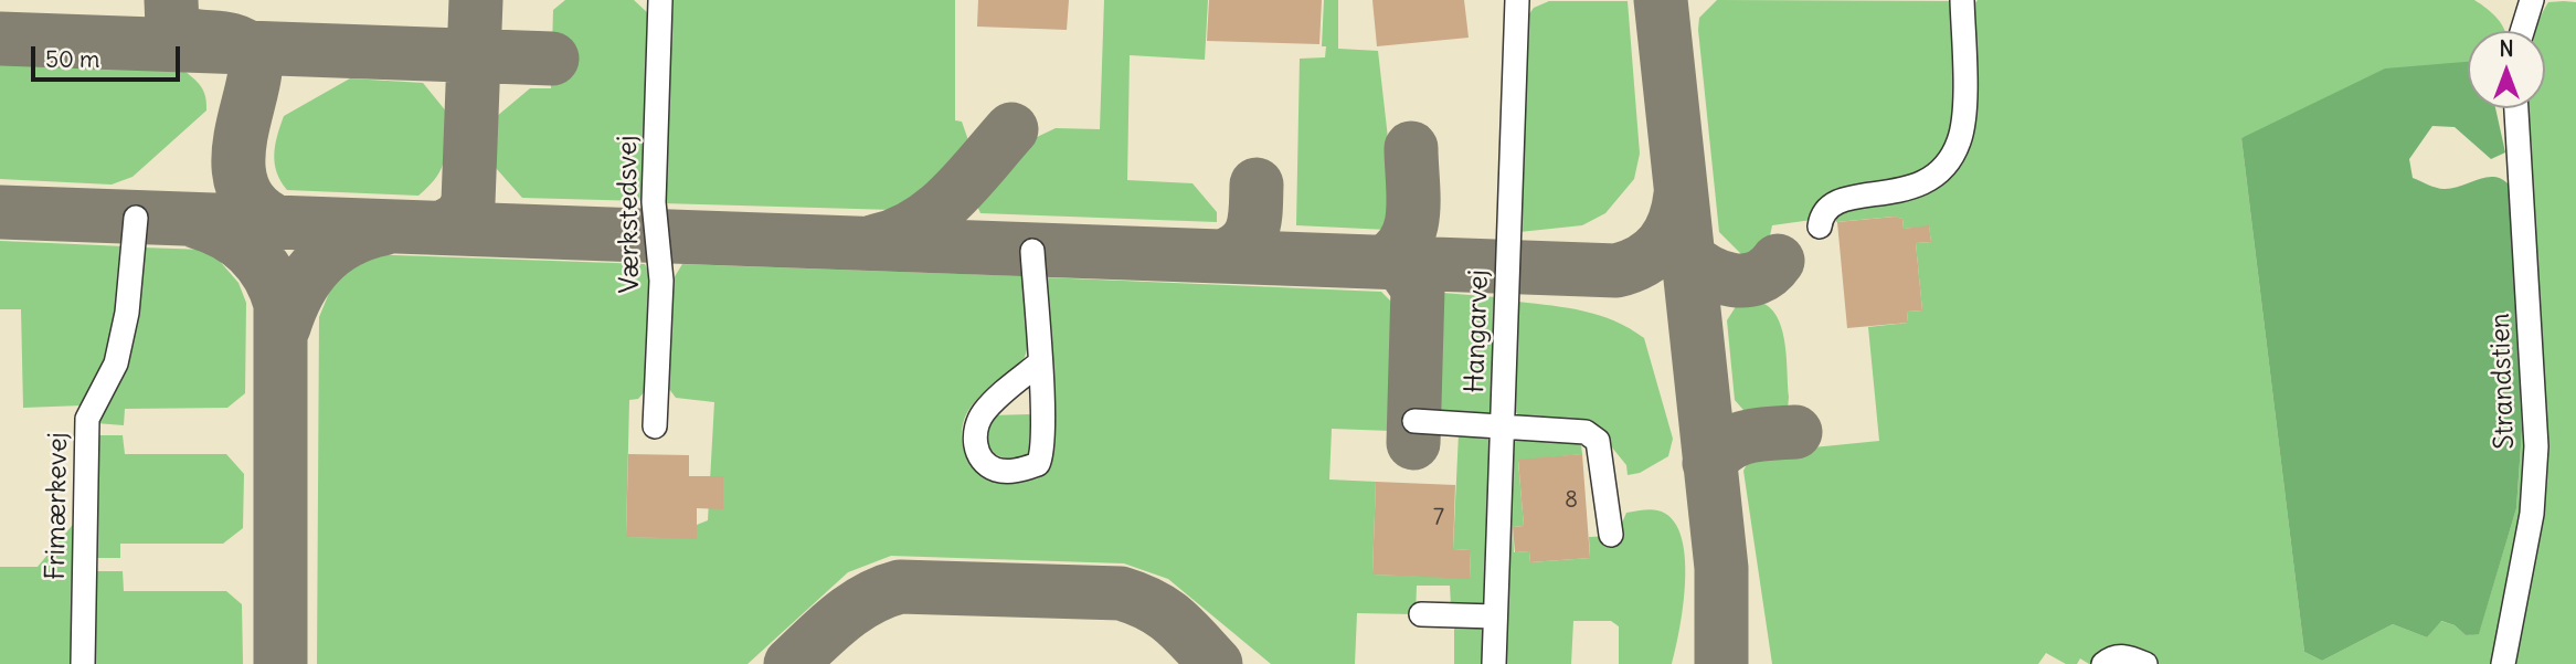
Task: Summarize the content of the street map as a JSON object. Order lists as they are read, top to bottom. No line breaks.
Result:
{"streets":{"lane":["Værkstedsvej","Hangarvej","Strandstien","Frimærkevej"]},"house_numbers":["8","7"],"scale_bar":"50 m","north":"top"}
